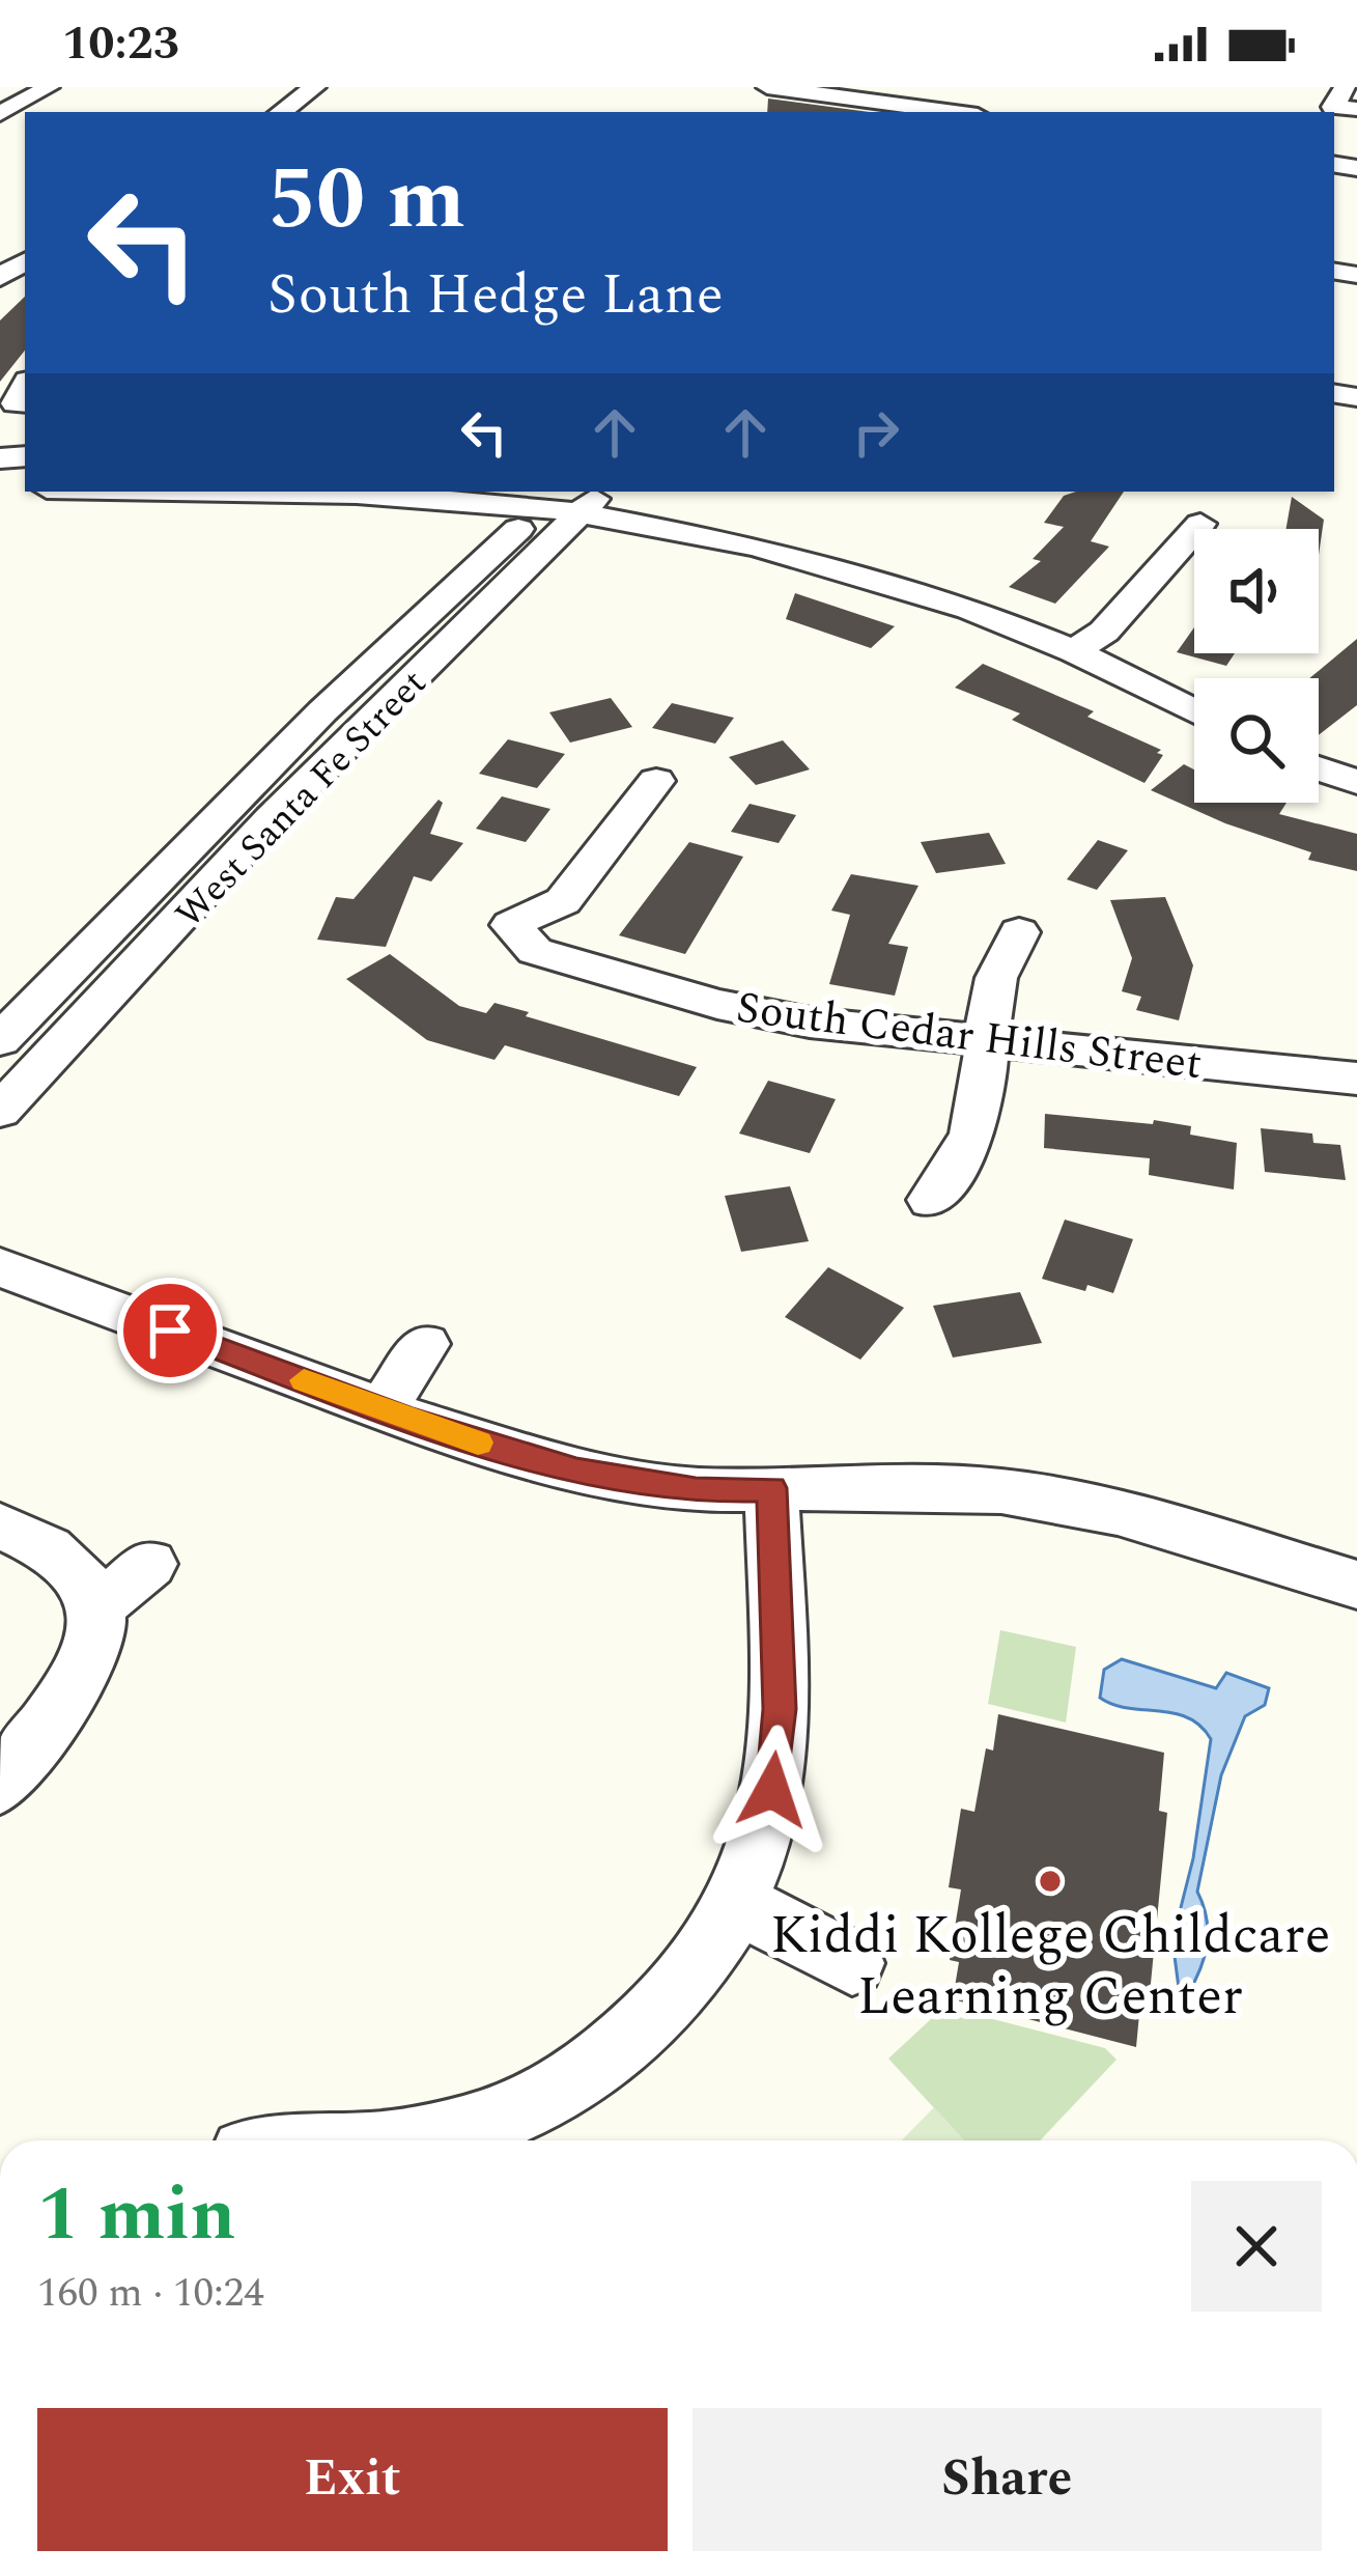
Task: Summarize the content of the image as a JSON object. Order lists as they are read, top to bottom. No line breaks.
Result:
{"streets":{"street":["West Santa Fe Street","South Cedar Hills Street"]},"places":["Kiddi Kollege Childcare Learning Center"],"page":{"status":"10:23","turn":["50 m","South Hedge Lane"],"heading":["1 min","160 m · 10:24"],"buttons":["Exit","Share"]}}
